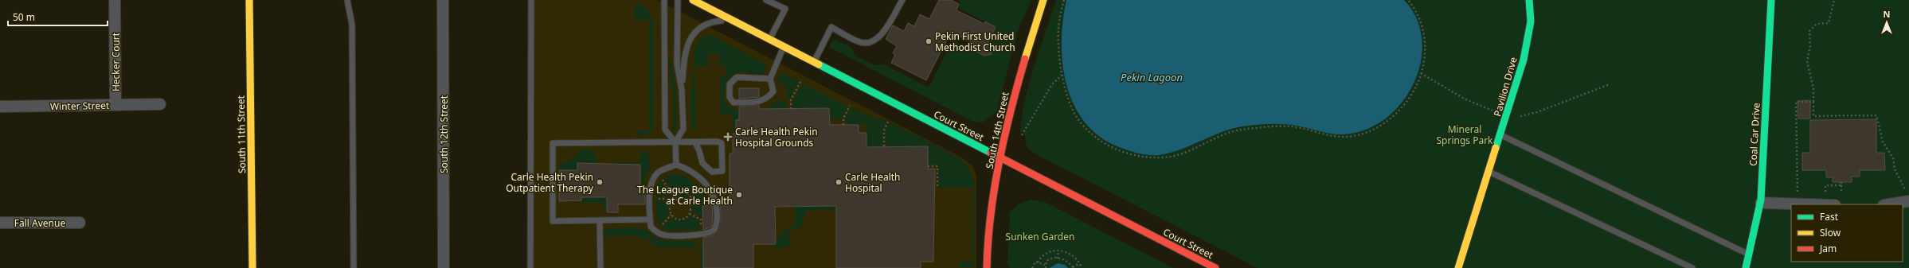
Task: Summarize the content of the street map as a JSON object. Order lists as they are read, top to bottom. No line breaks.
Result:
{"streets":{"main road":["Pavilion Drive","Court Street","South 14th Street","South 11th Street","Coal Car Drive"],"street":["Hecker Court","Winter Street","South 12th Street","Fall Avenue"]},"crossings":[["Hecker Court","Winter Street"],["Court Street","South 14th Street"]],"water":["Pekin Lagoon"],"parks":["Mineral Springs Park","Sunken Garden"],"places":{"other":["Pekin First United Methodist Church","Carle Health Pekin Outpatient Therapy","Carle Health Hospital","The League Boutique at Carle Health"],"health":["Carle Health Pekin Hospital Grounds"]},"legend":["Fast","Slow","Jam"],"scale_bar":"50 m","north":"top"}
